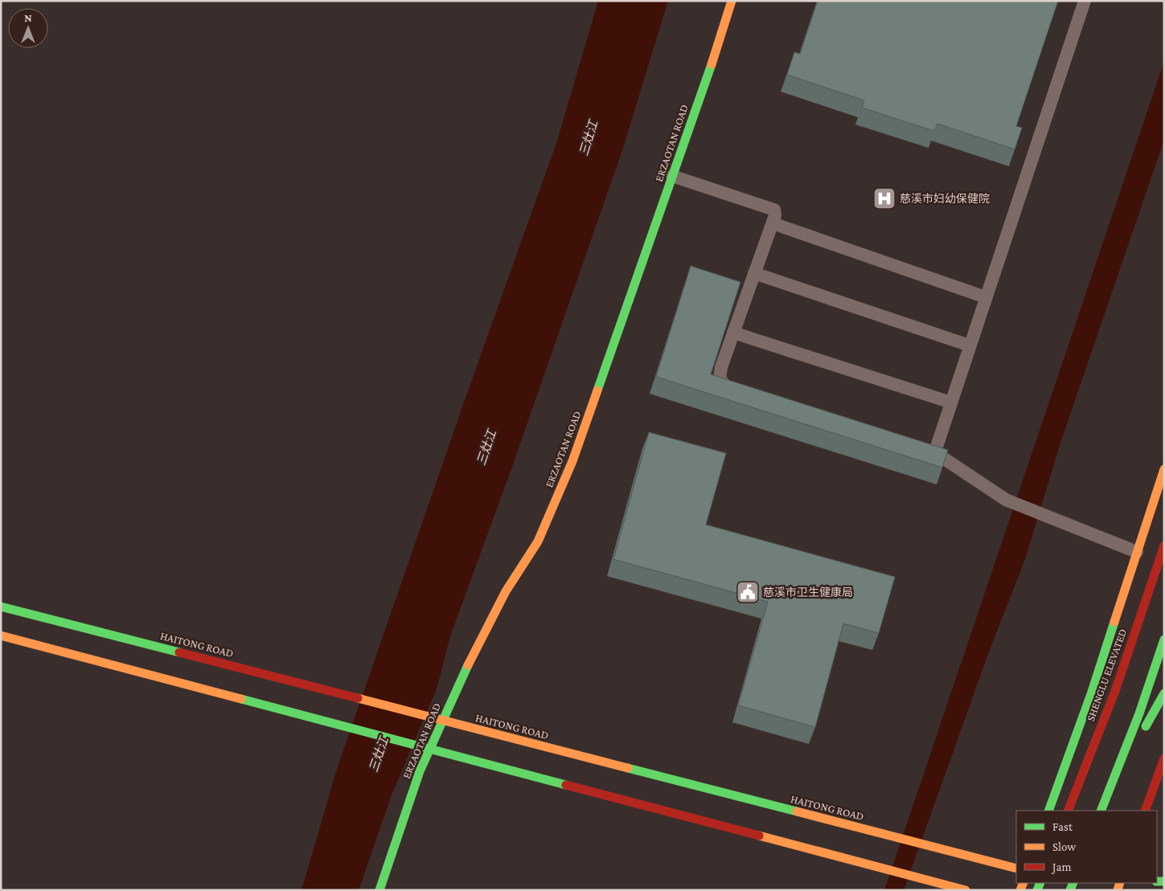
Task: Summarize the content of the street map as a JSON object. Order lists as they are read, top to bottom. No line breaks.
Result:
{"streets":{"main road":["ERZAOTAN ROAD","HAITONG ROAD","SHENGLU ELEVATED"]},"water":["三灶江"],"places":{"hospital":["慈溪市妇幼保健院"],"public building":["慈溪市卫生健康局"]},"legend":["Fast","Slow","Jam"],"north":"top"}
